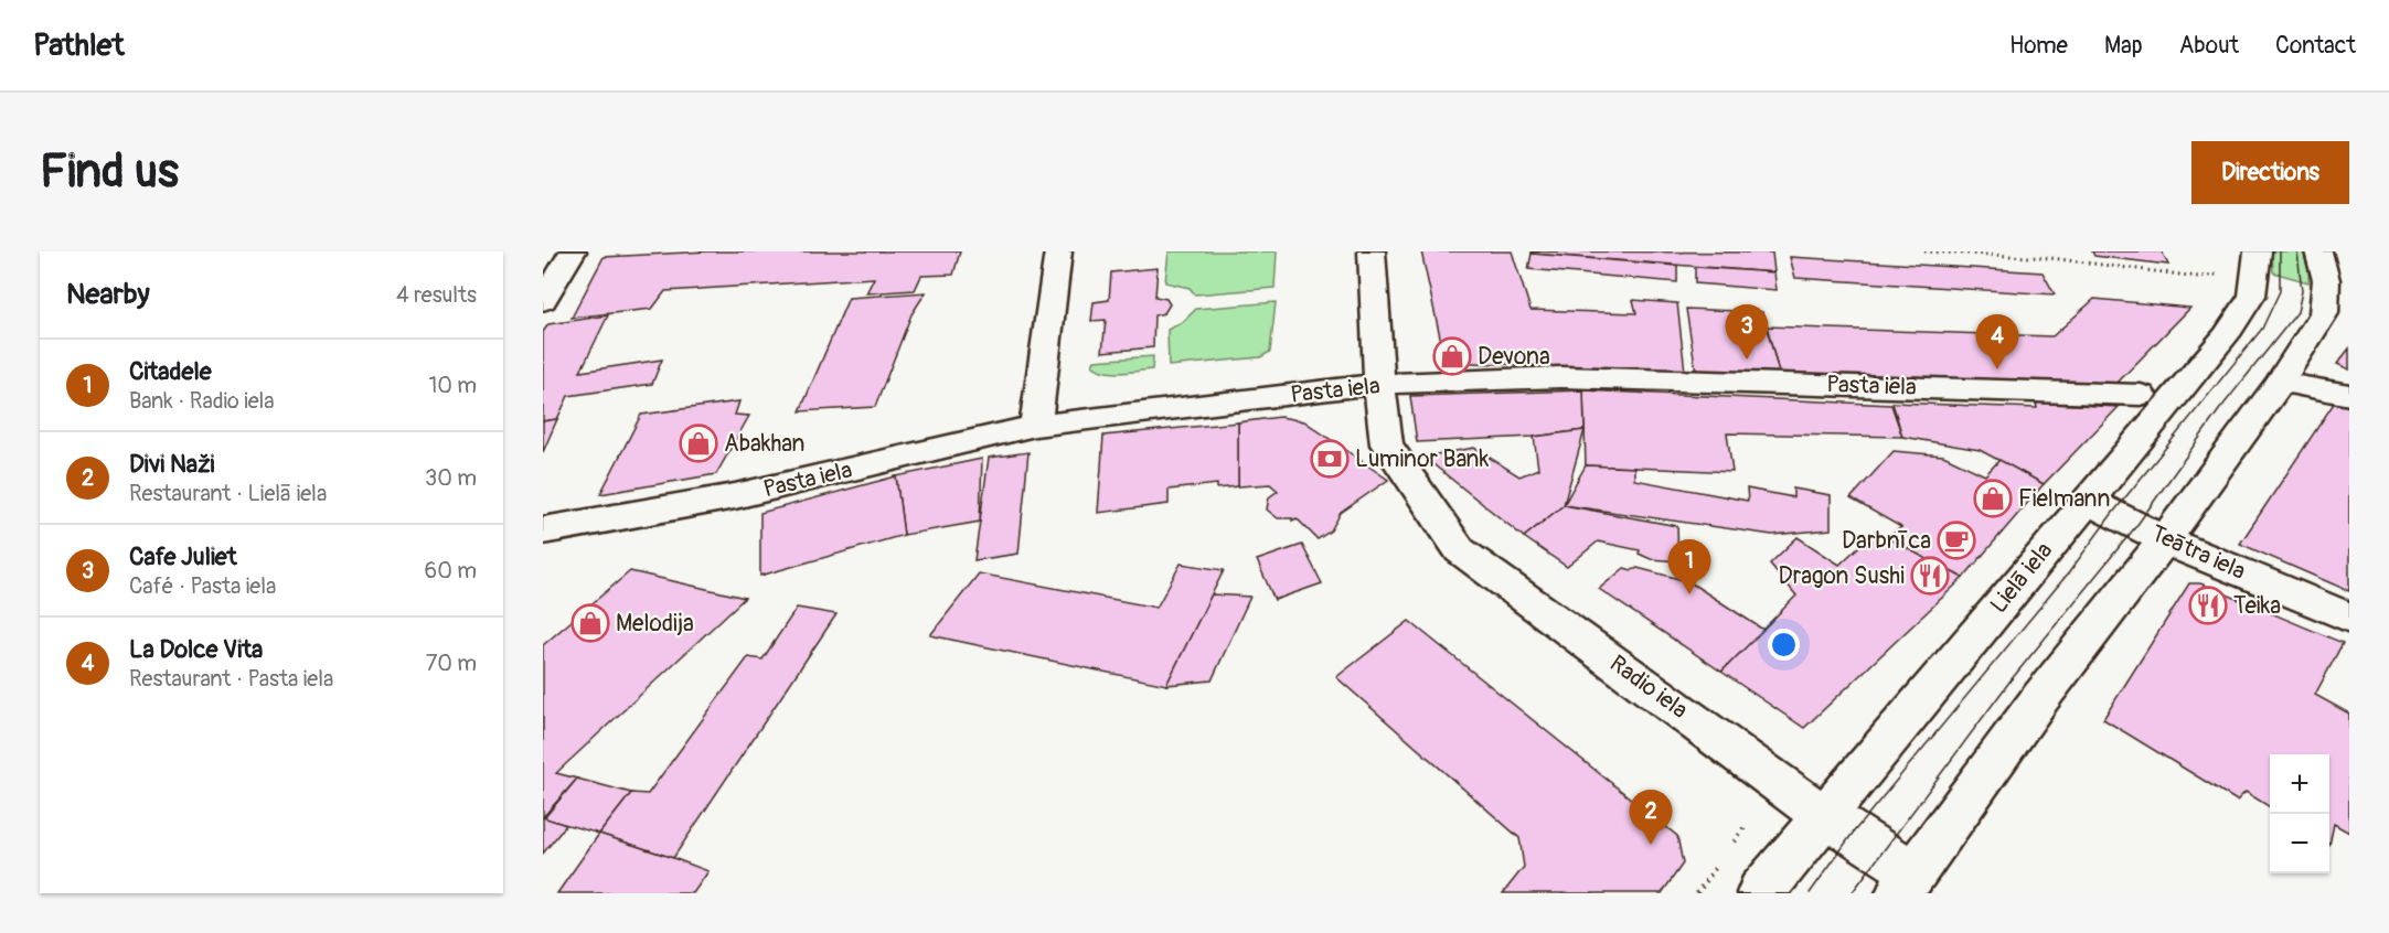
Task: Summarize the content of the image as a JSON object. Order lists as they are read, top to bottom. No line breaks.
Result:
{"streets":{"street":["Pasta iela","Teātra iela","Lielā iela","Radio iela"]},"crossings":[["Pasta iela","Radio iela"],["Teātra iela","Lielā iela"],["Lielā iela","Radio iela"]],"places":{"shop":["Devona","Abakhan","Fielmann","Melodija"],"bank":["Luminor Bank"],"cafe":["Darbnīca"],"restaurant":["Dragon Sushi","Teika"]},"page":{"header":"Pathlet","nav":["Home","Map","About","Contact"],"buttons":"Directions","title":"Find us","heading":["Nearby","4 results"],"pins":["3","4","1","2"],"list":[{"mark":"1","name":"Citadele","note":"Bank · Radio iela","value":"10 m"},{"mark":"2","name":"Divi Naži","note":"Restaurant · Lielā iela","value":"30 m"},{"mark":"3","name":"Cafe Juliet","note":"Café · Pasta iela","value":"60 m"},{"mark":"4","name":"La Dolce Vita","note":"Restaurant · Pasta iela","value":"70 m"}],"map_buttons":["+","−"]}}
